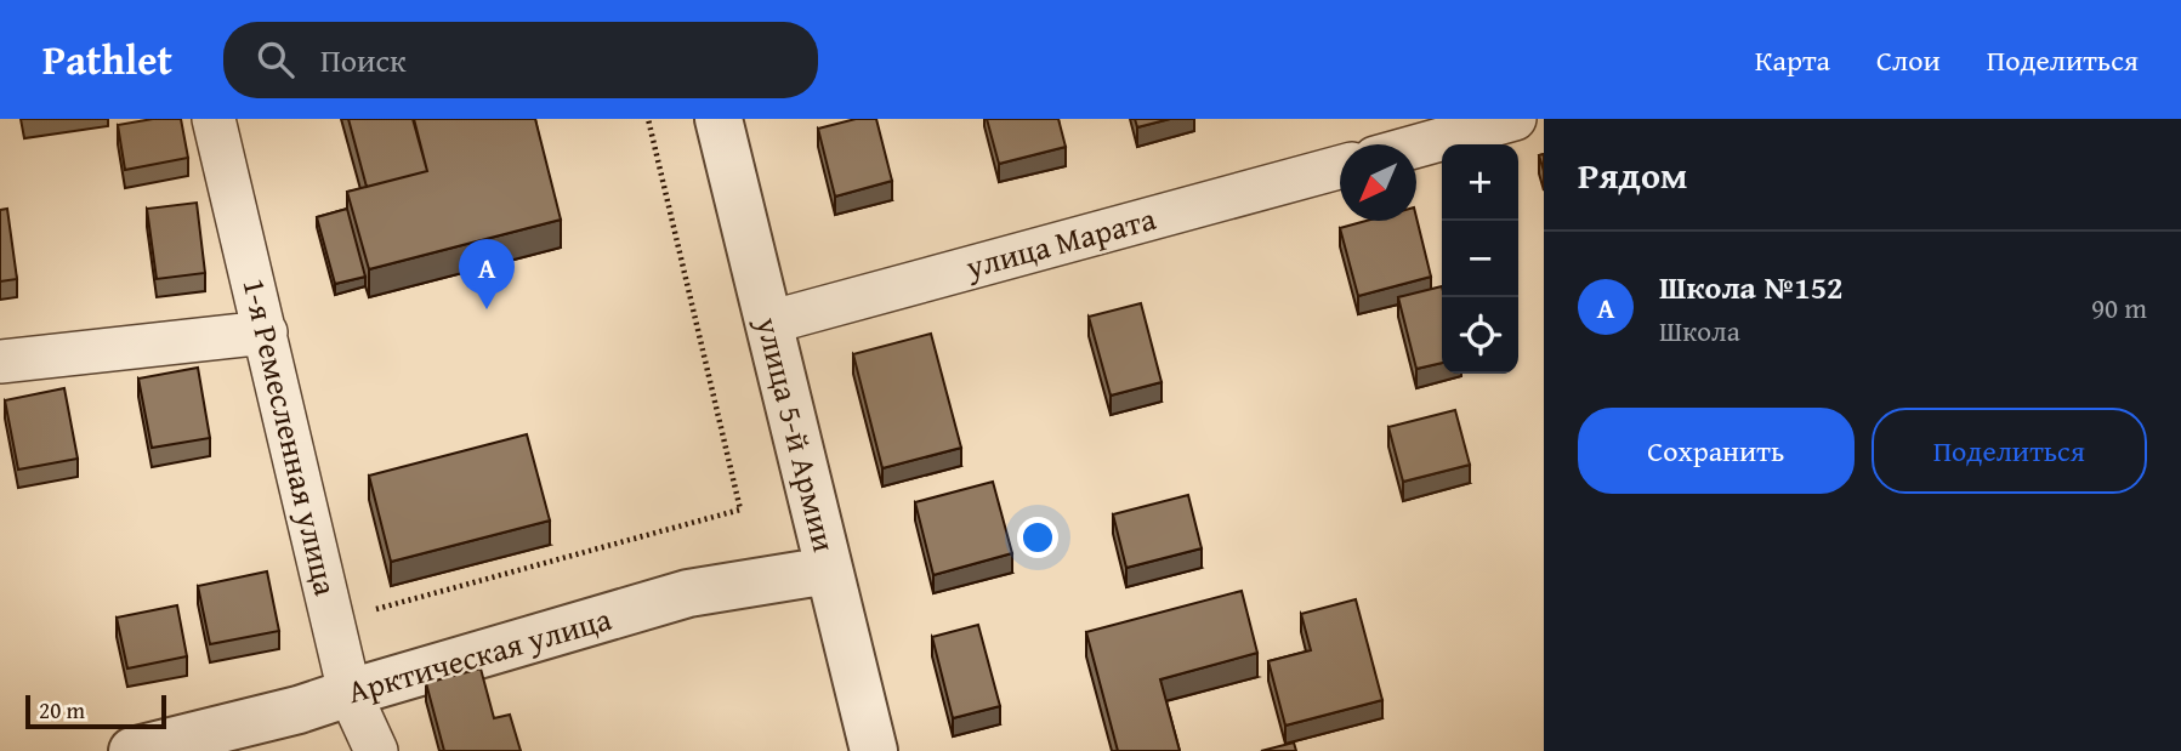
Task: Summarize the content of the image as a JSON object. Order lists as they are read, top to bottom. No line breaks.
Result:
{"streets":{"street":["улица Марата","улица 5-й Армии","1-я Ремесленная улица","Арктическая улица"]},"crossings":[["улица Марата","улица 5-й Армии"],["улица 5-й Армии","Арктическая улица"],["1-я Ремесленная улица","Арктическая улица"]],"scale_bar":"20 m","north":"bottom left","page":{"header":"Pathlet","search":"Поиск","nav":["Карта","Слои","Поделиться"],"heading":"Рядом","map_buttons":["+","−"],"list":[{"mark":"A","name":"Школа №152","note":"Школа","value":"90 m"}],"pins":"A","buttons":["Сохранить","Поделиться"],"scale":"20 m"}}
